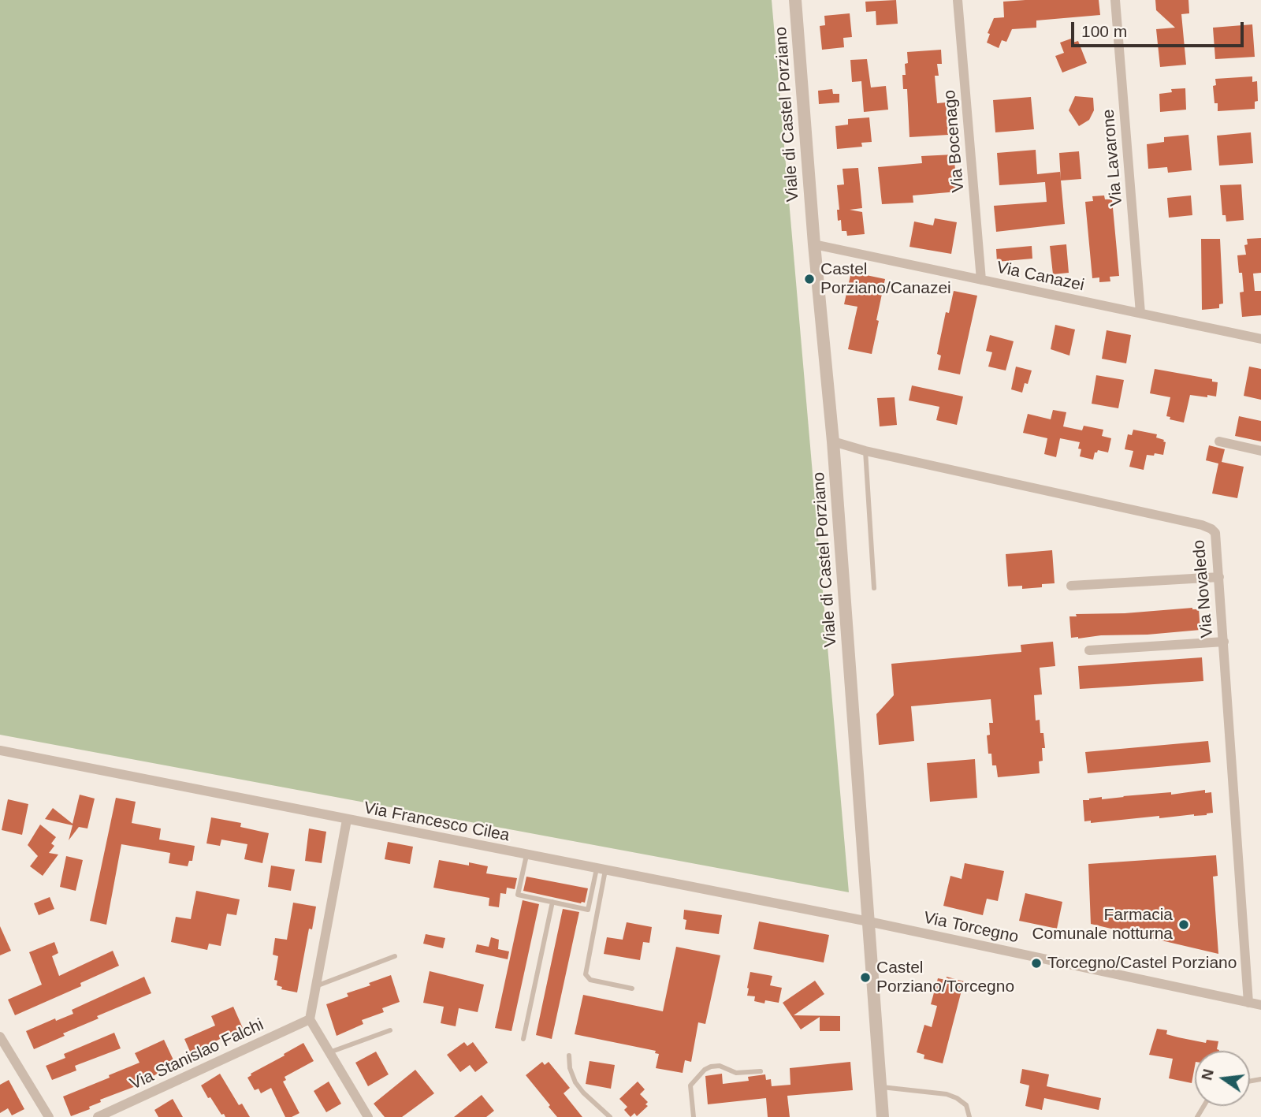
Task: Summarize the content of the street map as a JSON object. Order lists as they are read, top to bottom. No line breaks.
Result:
{"streets":{"street":["Viale di Castel Porziano","Via Bocenago","Via Lavarone","Via Canazei","Via Novaledo","Via Francesco Cilea","Via Torcegno","Via Stanislao Falchi"]},"crossings":[["Viale di Castel Porziano","Via Canazei"],["Viale di Castel Porziano","Via Novaledo"],["Viale di Castel Porziano","Via Francesco Cilea"],["Viale di Castel Porziano","Via Torcegno"],["Via Bocenago","Via Canazei"],["Via Lavarone","Via Canazei"],["Via Novaledo","Via Torcegno"],["Via Francesco Cilea","Via Torcegno"]],"places":["Castel Porziano/Canazei","Farmacia Comunale notturna","Torcegno/Castel Porziano","Castel Porziano/Torcegno"],"scale_bar":"100 m","north":"left"}
